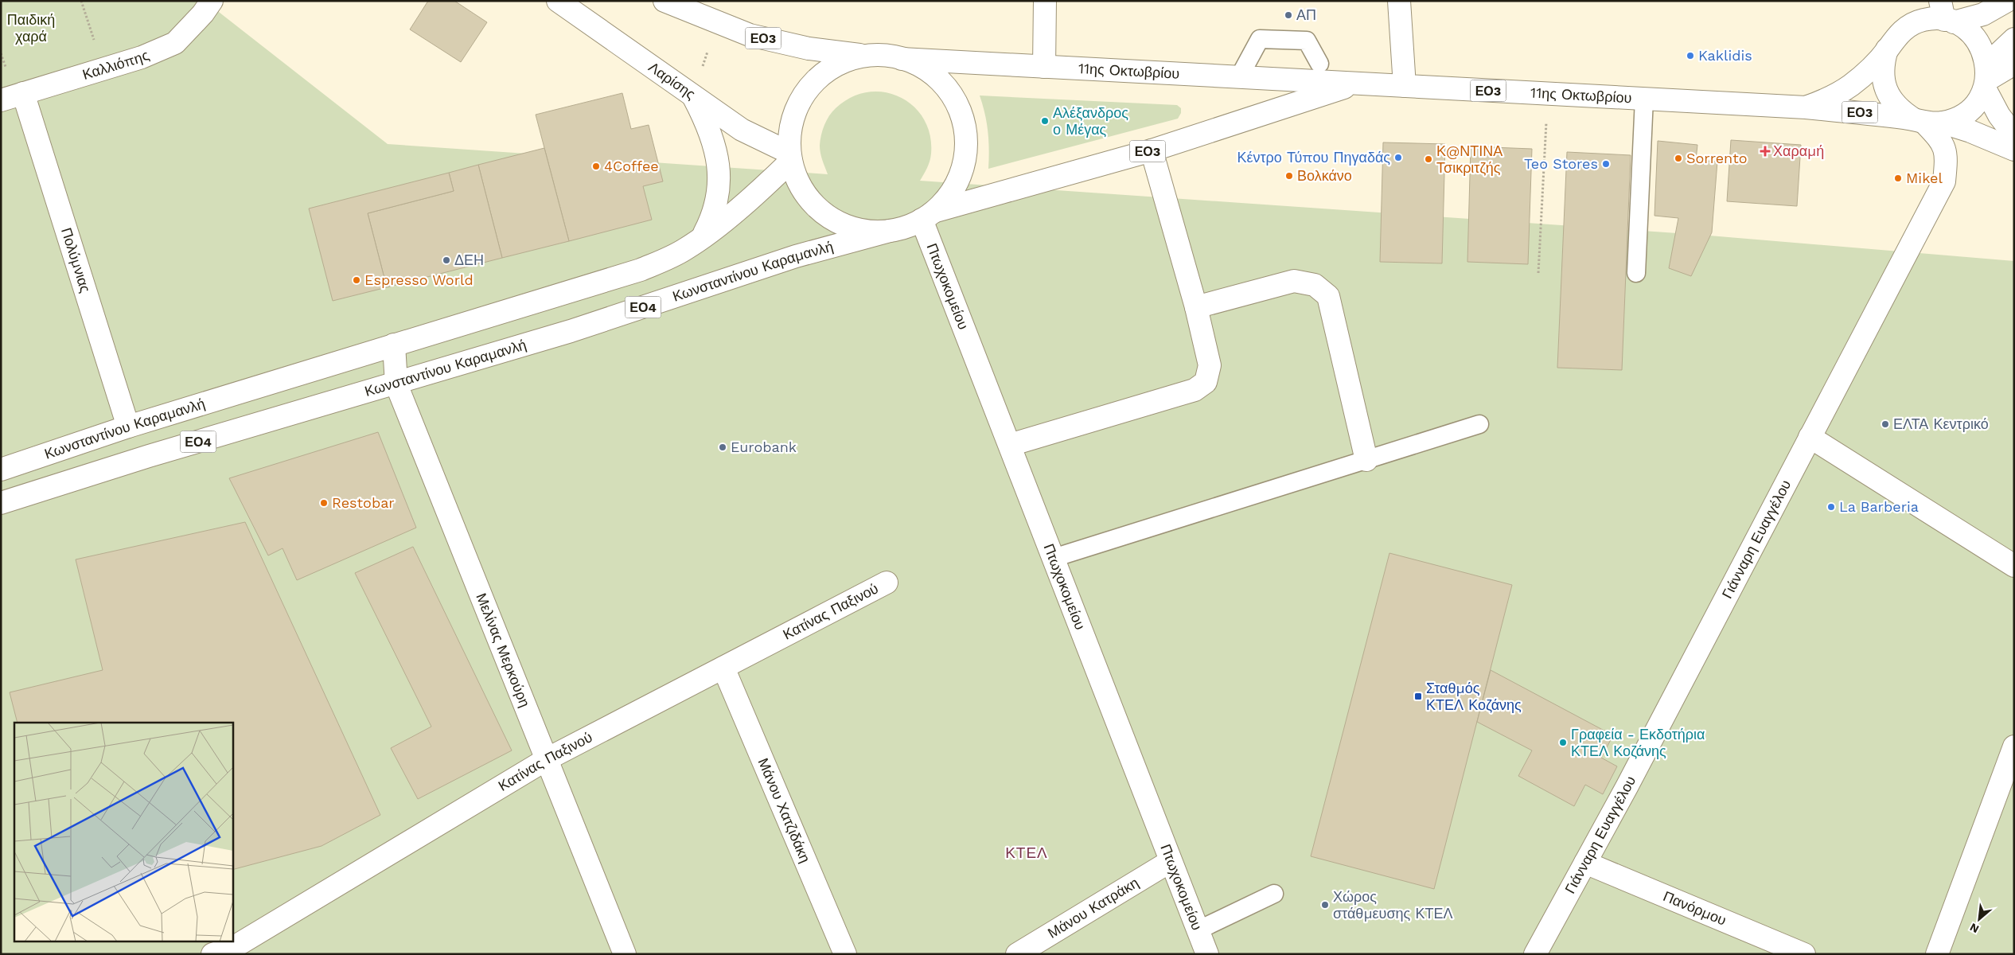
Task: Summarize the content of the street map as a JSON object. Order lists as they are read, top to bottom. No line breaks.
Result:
{"streets":{"street":["ΕΟ3","Καλλιόπης","11ης Οκτωβρίου","Λαρίσης","Πολύμνιας","Κωνσταντίνου Καραμανλή","Πτωχοκομείου","ΕΟ4","Γιάνναρη Ευαγγέλου","Κατίνας Παξινού","Μελίνας Μερκούρη","Μάνου Χατζιδάκη","Μάνου Κατράκη","Πανόρμου"]},"crossings":[["ΕΟ3","11ης Οκτωβρίου"],["ΕΟ3","Λαρίσης"],["ΕΟ3","Κωνσταντίνου Καραμανλή"],["ΕΟ3","Πτωχοκομείου"],["Καλλιόπης","Πολύμνιας"],["11ης Οκτωβρίου","Πτωχοκομείου"],["11ης Οκτωβρίου","Γιάνναρη Ευαγγέλου"],["Λαρίσης","Κωνσταντίνου Καραμανλή"],["Πολύμνιας","Κωνσταντίνου Καραμανλή"],["Κωνσταντίνου Καραμανλή","Μελίνας Μερκούρη"],["Πτωχοκομείου","Μάνου Κατράκη"],["Γιάνναρη Ευαγγέλου","Πανόρμου"],["Κατίνας Παξινού","Μελίνας Μερκούρη"],["Κατίνας Παξινού","Μάνου Χατζιδάκη"]],"districts":["ΚΤΕΛ"],"parks":["Παιδική χαρά"],"places":{"other":["ΑΠ","Kaklidis","Αλέξανδρος ο Μέγας","Κέντρο Τύπου Πηγαδάς","Sorrento","Κ@ΝΤΙΝΑ Τσικριτζής","Teo Stores","4Coffee","Βολκάνο","Mikel","ΔΕΗ","Espresso World","ΕΛΤΑ Κεντρικό","Eurobank","Restobar","La Barberia","Γραφεία - Εκδοτήρια ΚΤΕΛ Κοζάνης","Χώρος στάθμευσης ΚΤΕΛ"],"health":["Χαραμή"],"transit":["Σταθμός ΚΤΕΛ Κοζάνης"]},"north":"bottom left"}
